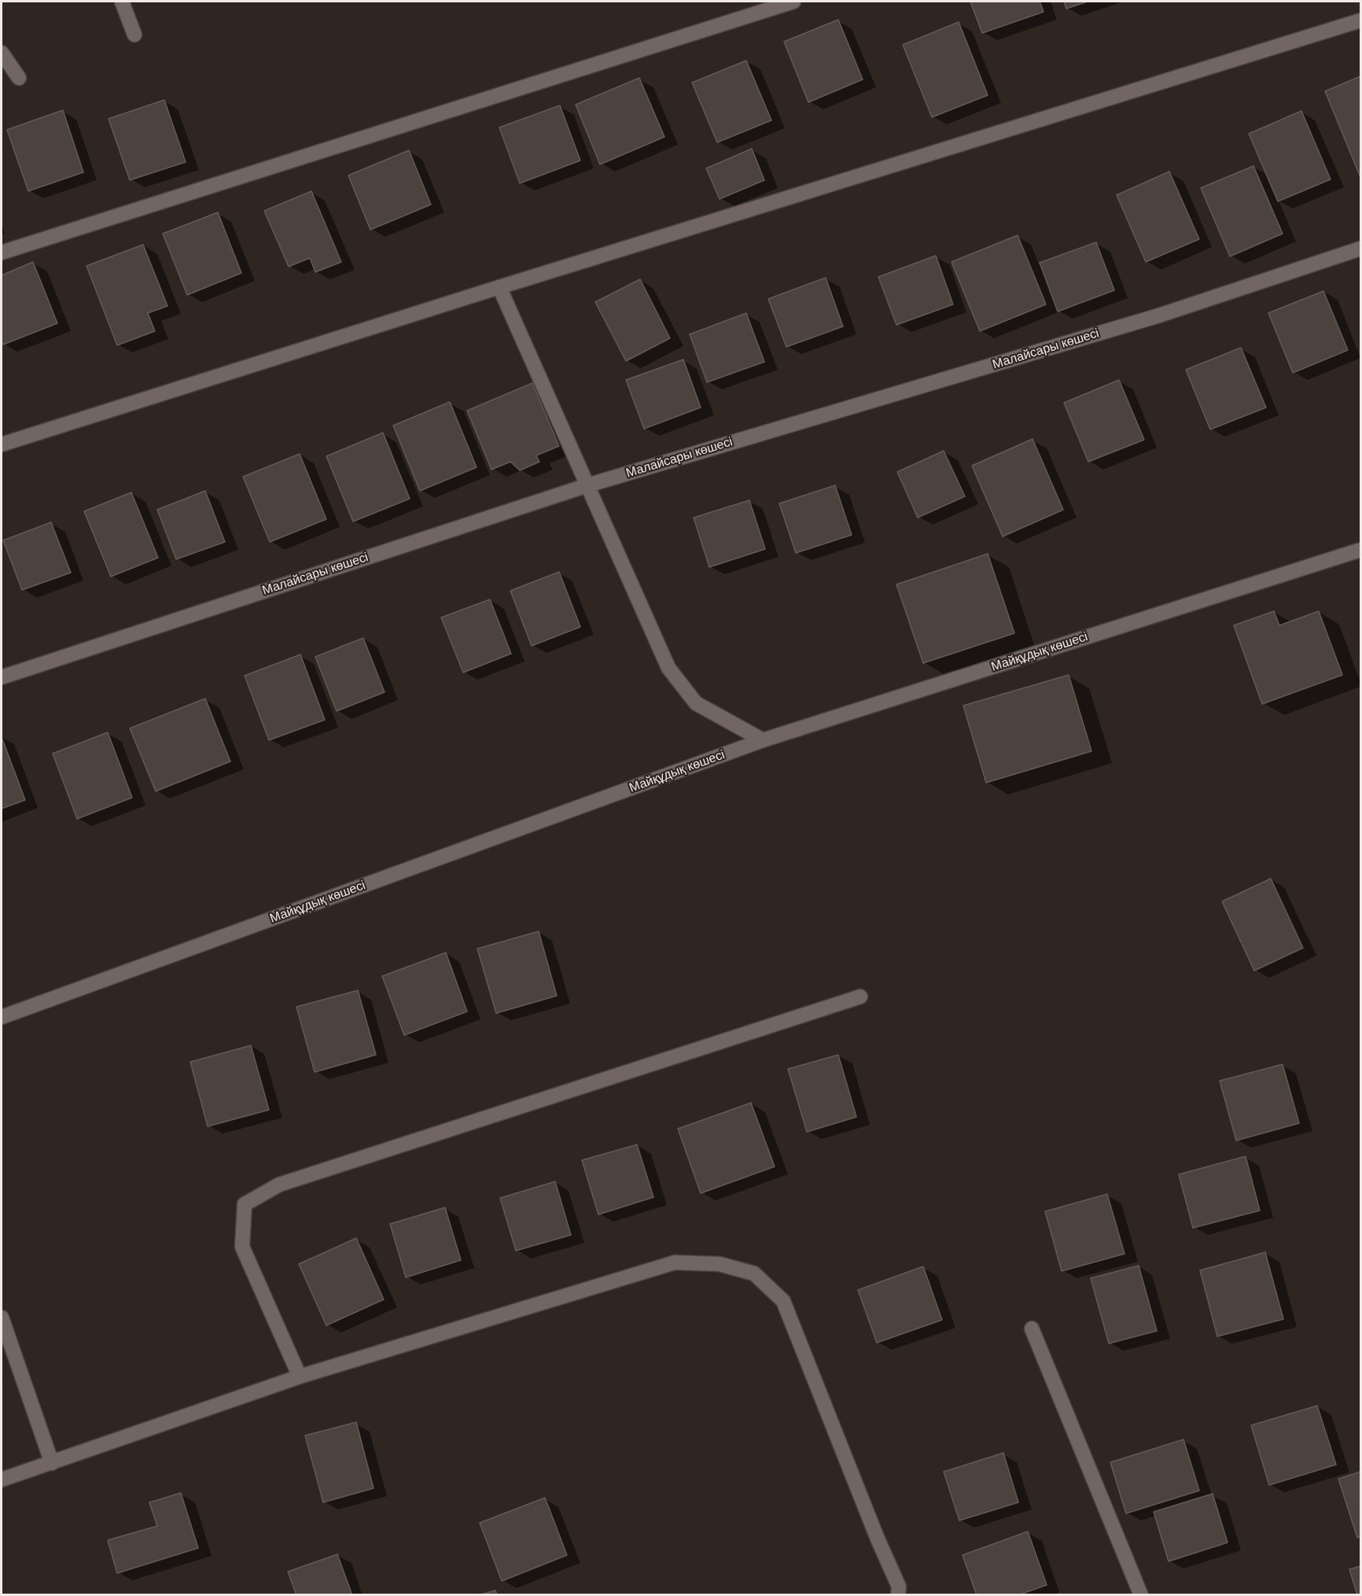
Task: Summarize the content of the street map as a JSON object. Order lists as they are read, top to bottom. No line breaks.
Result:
{"streets":{"street":["Малайсары көшесі","Майқұдық көшесі"]}}
